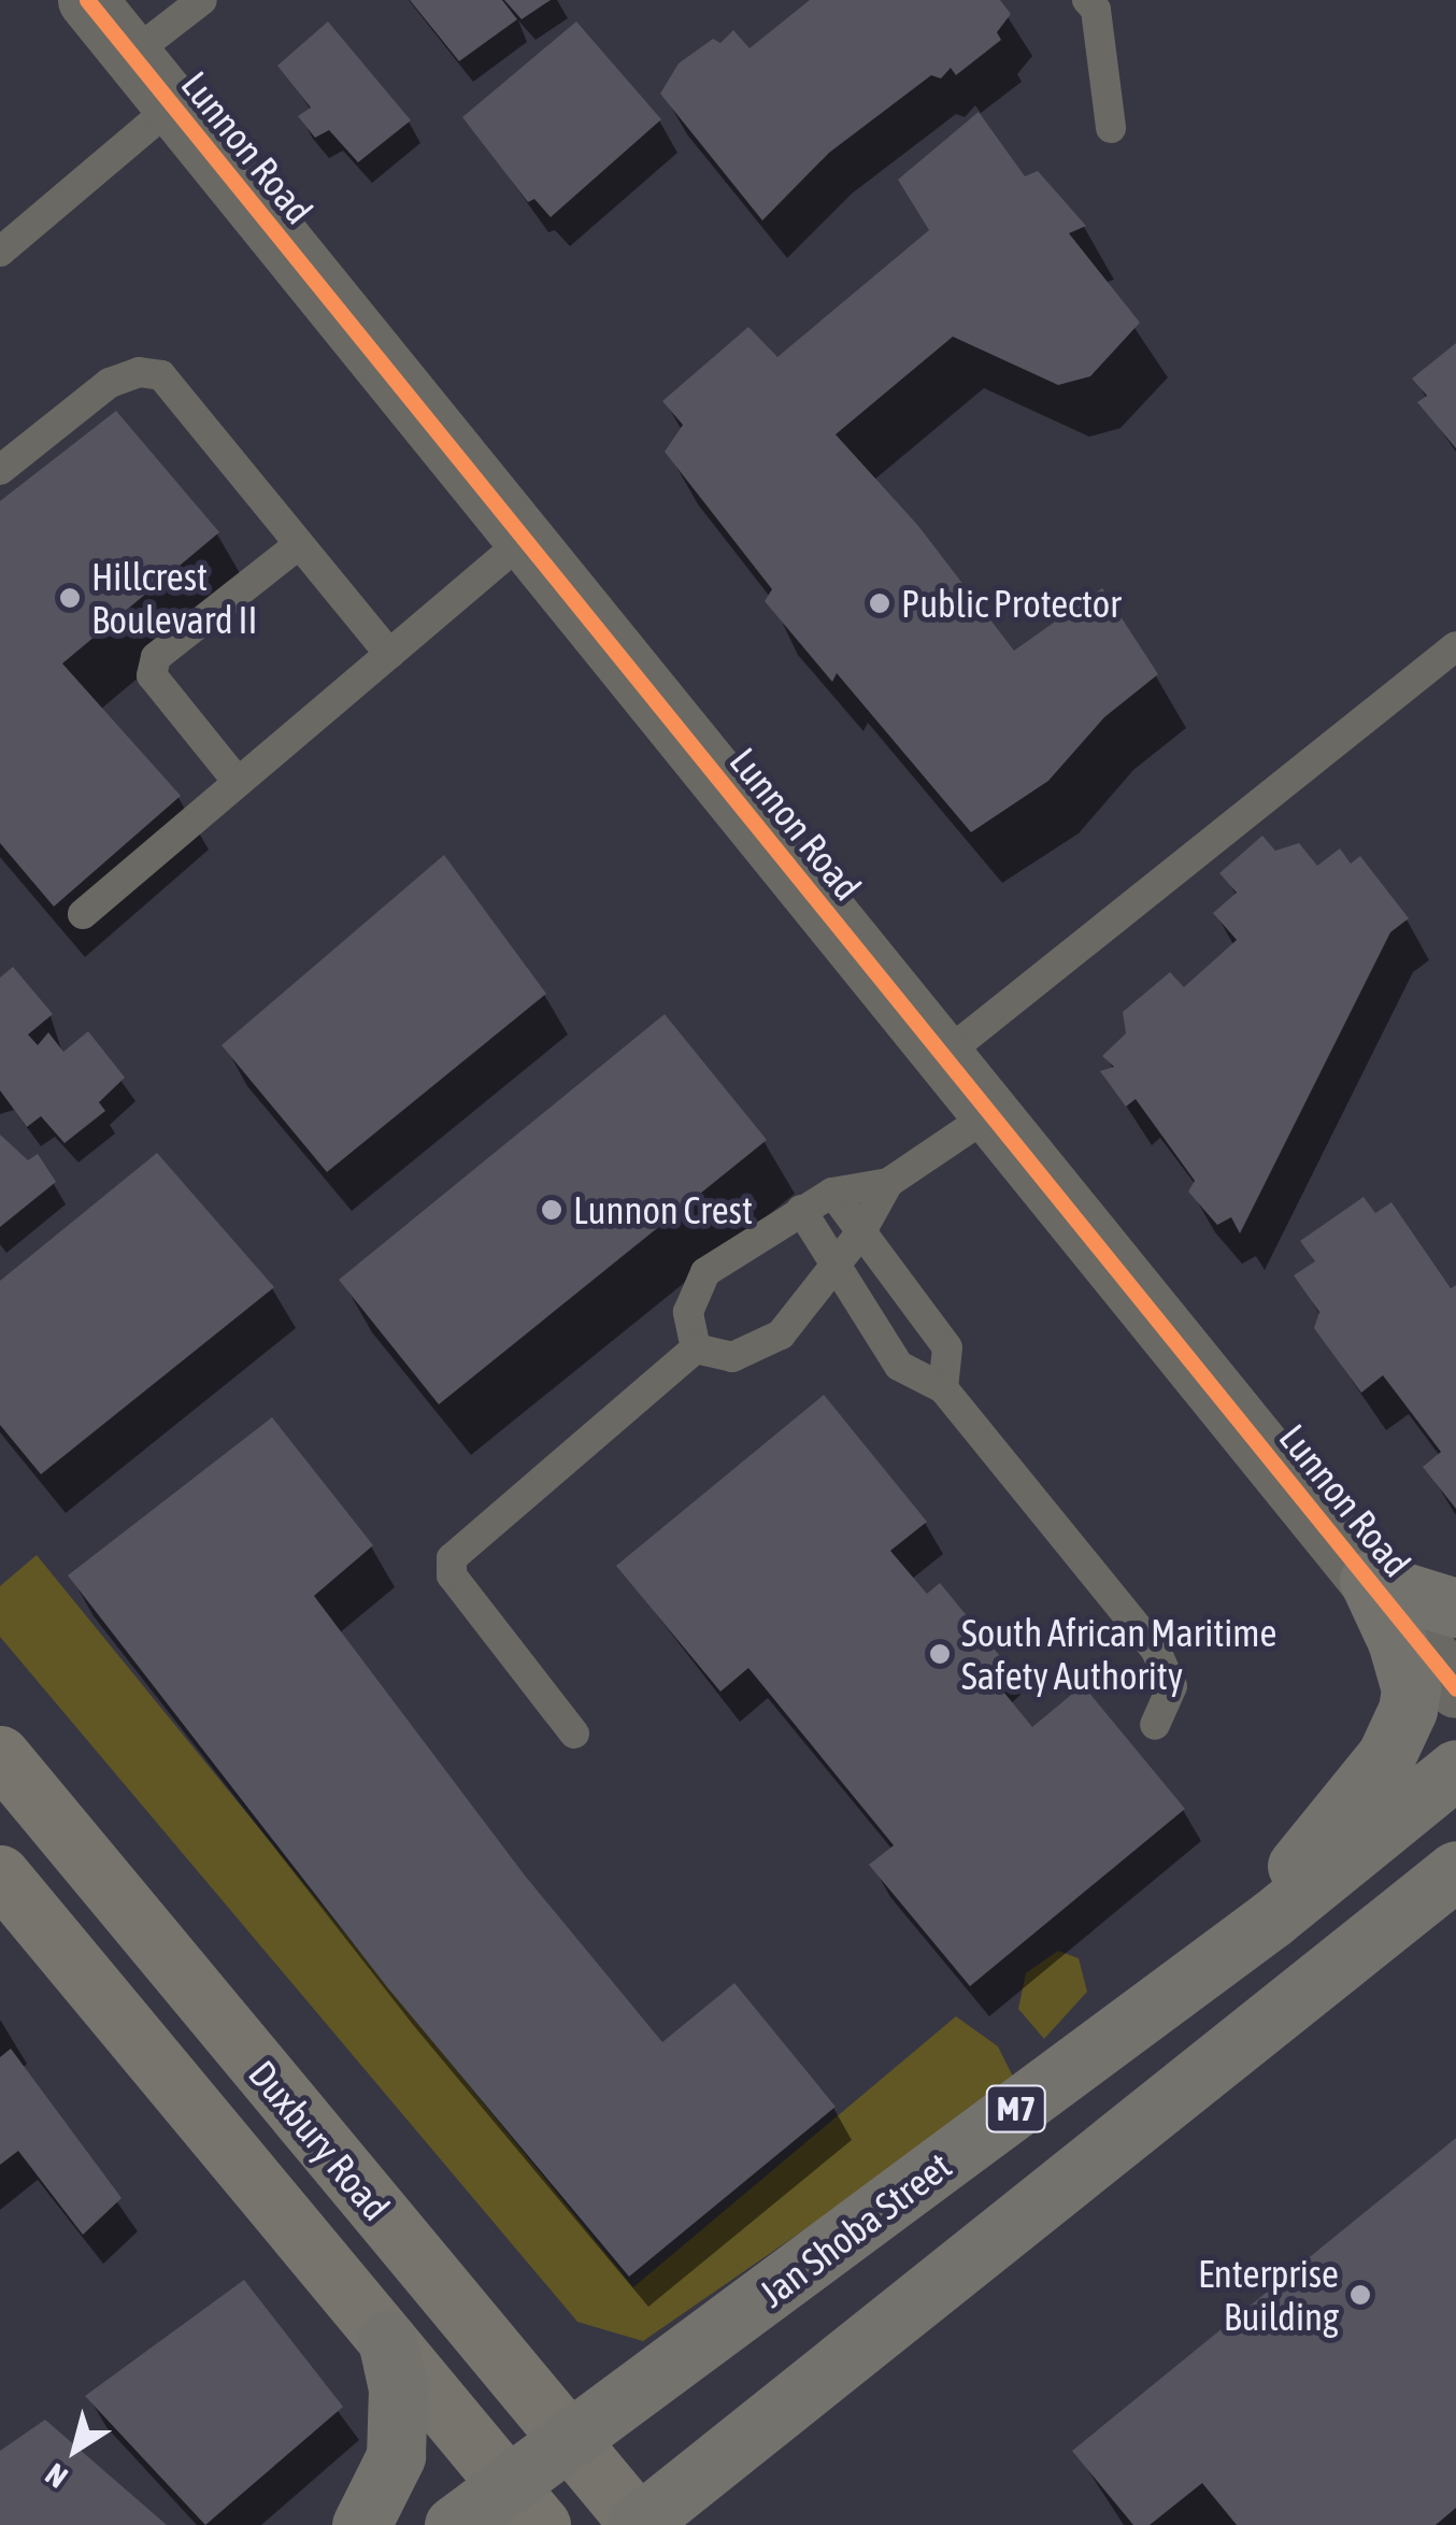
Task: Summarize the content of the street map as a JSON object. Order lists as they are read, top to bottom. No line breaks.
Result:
{"streets":{"main road":["M7","Duxbury Road","Jan Shoba Street"],"street":["Lunnon Road"]},"crossings":[["M7","Duxbury Road"],["Duxbury Road","Jan Shoba Street"]],"places":["Hillcrest Boulevard II","Public Protector","Lunnon Crest","South African Maritime Safety Authority","Enterprise Building"],"north":"bottom left"}
